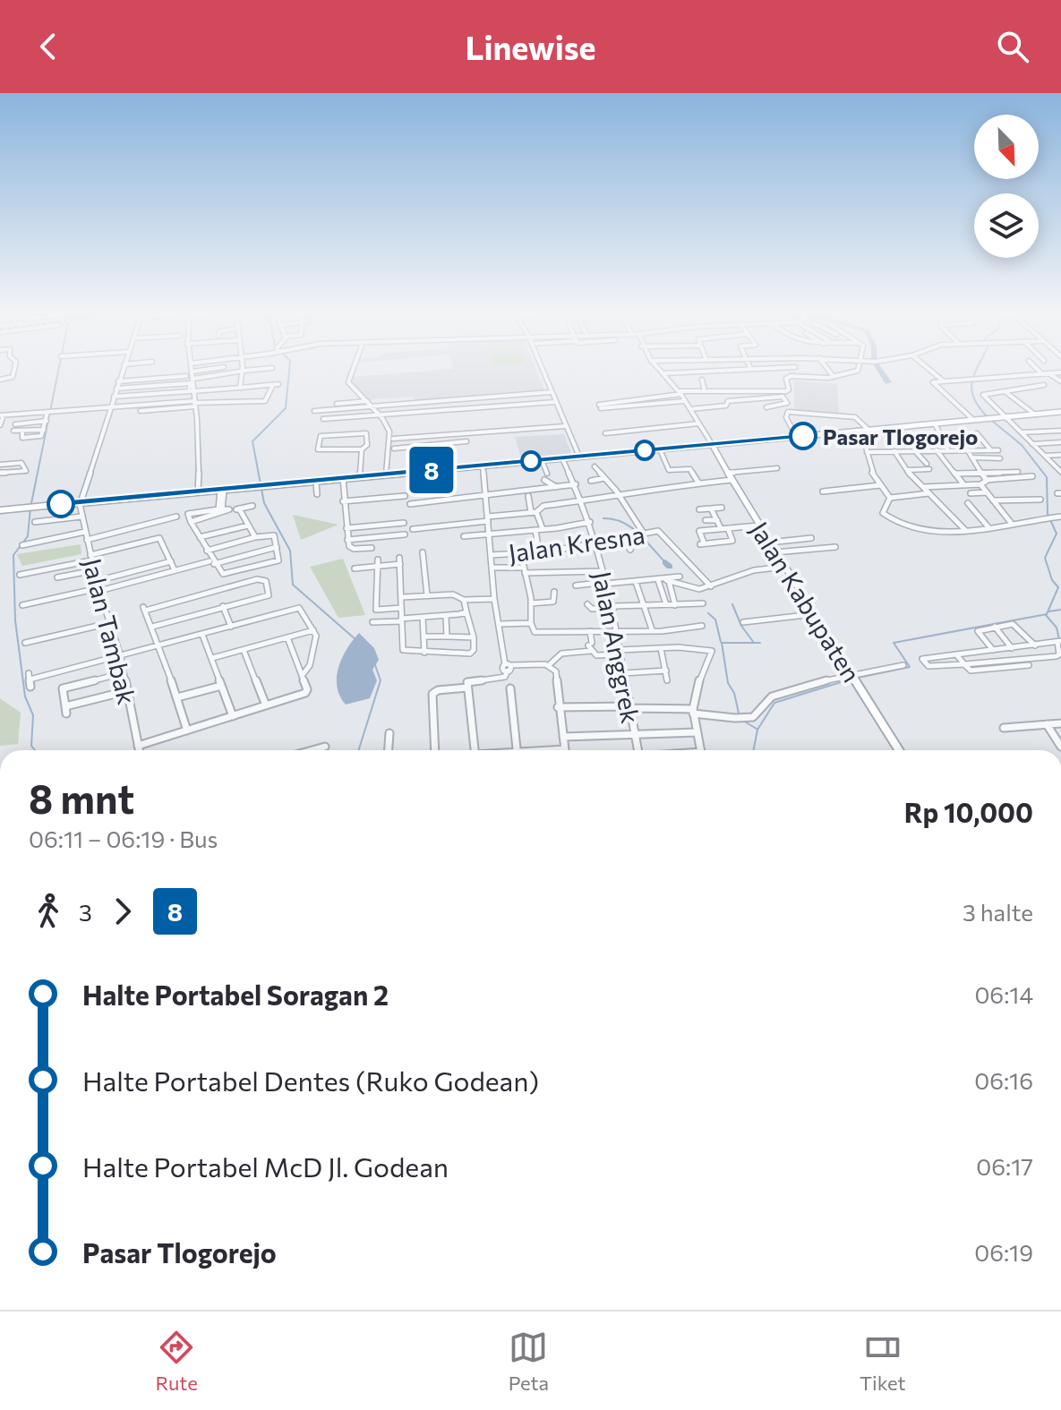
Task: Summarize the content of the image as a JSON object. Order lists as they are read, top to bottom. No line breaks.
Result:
{"streets":{"main road":["Jalan Kabupaten"],"street":["Jalan Kresna","Jalan Tambak","Jalan Anggrek"]},"crossings":[["Jalan Kresna","Jalan Anggrek"]],"places":["Pasar Tlogorejo"],"lines":["bus line 8"],"north":"bottom right","page":{"header":"Linewise","on_map":"8","heading":["8 mnt","06:11 – 06:19 · Bus","Rp 10,000"],"legs":["3","8","3 halte"],"list":[{"name":"Halte Portabel Soragan 2","value":"06:14"},{"name":"Halte Portabel Dentes (Ruko Godean)","value":"06:16"},{"name":"Halte Portabel McD Jl. Godean","value":"06:17"},{"name":"Pasar Tlogorejo","value":"06:19"}],"tabs":["Rute","Peta","Tiket"]}}
